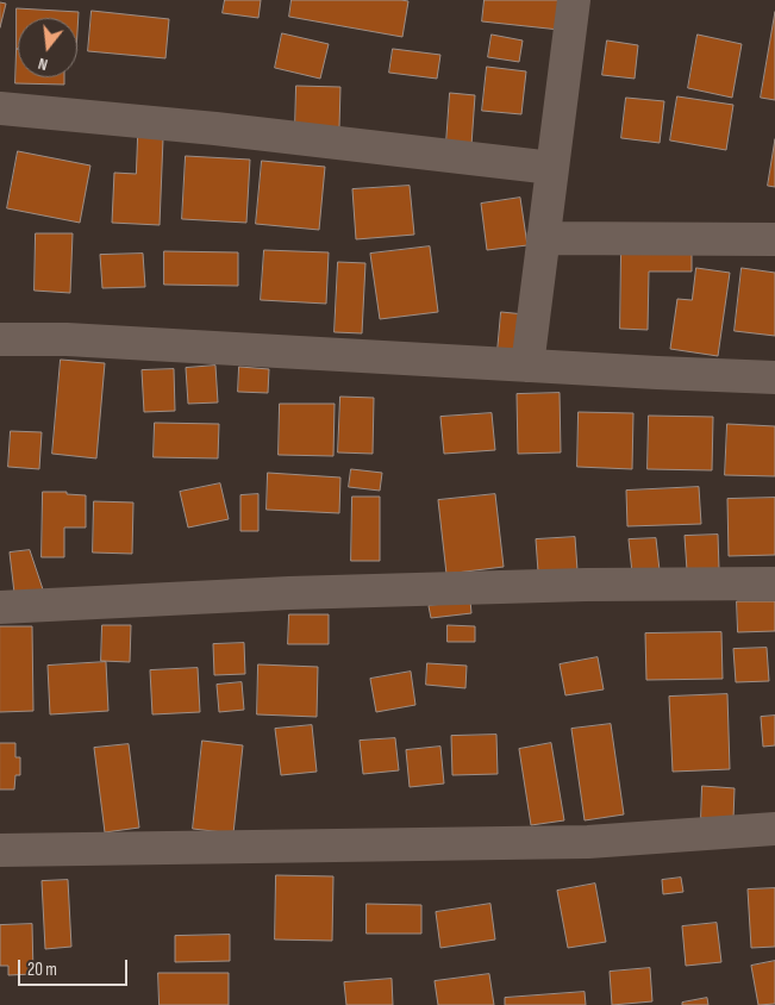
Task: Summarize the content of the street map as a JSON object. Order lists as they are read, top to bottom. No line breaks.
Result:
{"scale_bar":"20 m","north":"bottom"}
